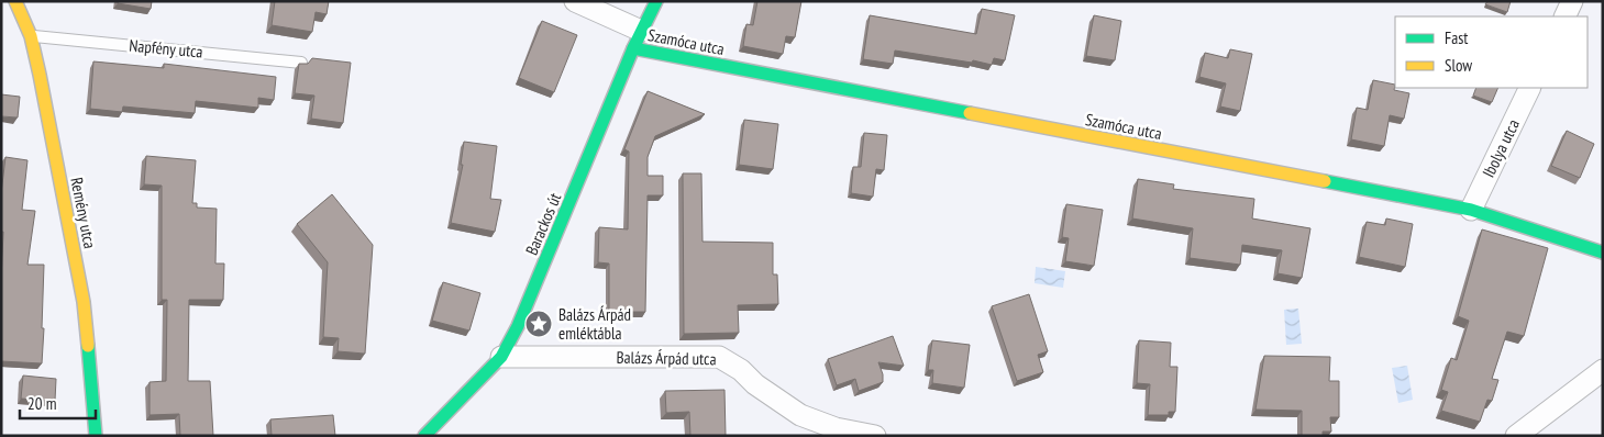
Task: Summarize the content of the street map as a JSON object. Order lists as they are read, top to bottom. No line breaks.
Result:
{"streets":{"street":["Szamóca utca","Ibolya utca","Remény utca","Barackos út","Balázs Árpád utca"],"lane":["Napfény utca"]},"crossings":[["Szamóca utca","Ibolya utca"],["Szamóca utca","Barackos út"],["Napfény utca","Remény utca"],["Barackos út","Balázs Árpád utca"]],"places":{"place":["Balázs Árpád emléktábla"]},"legend":["Fast","Slow"],"scale_bar":"20 m"}
